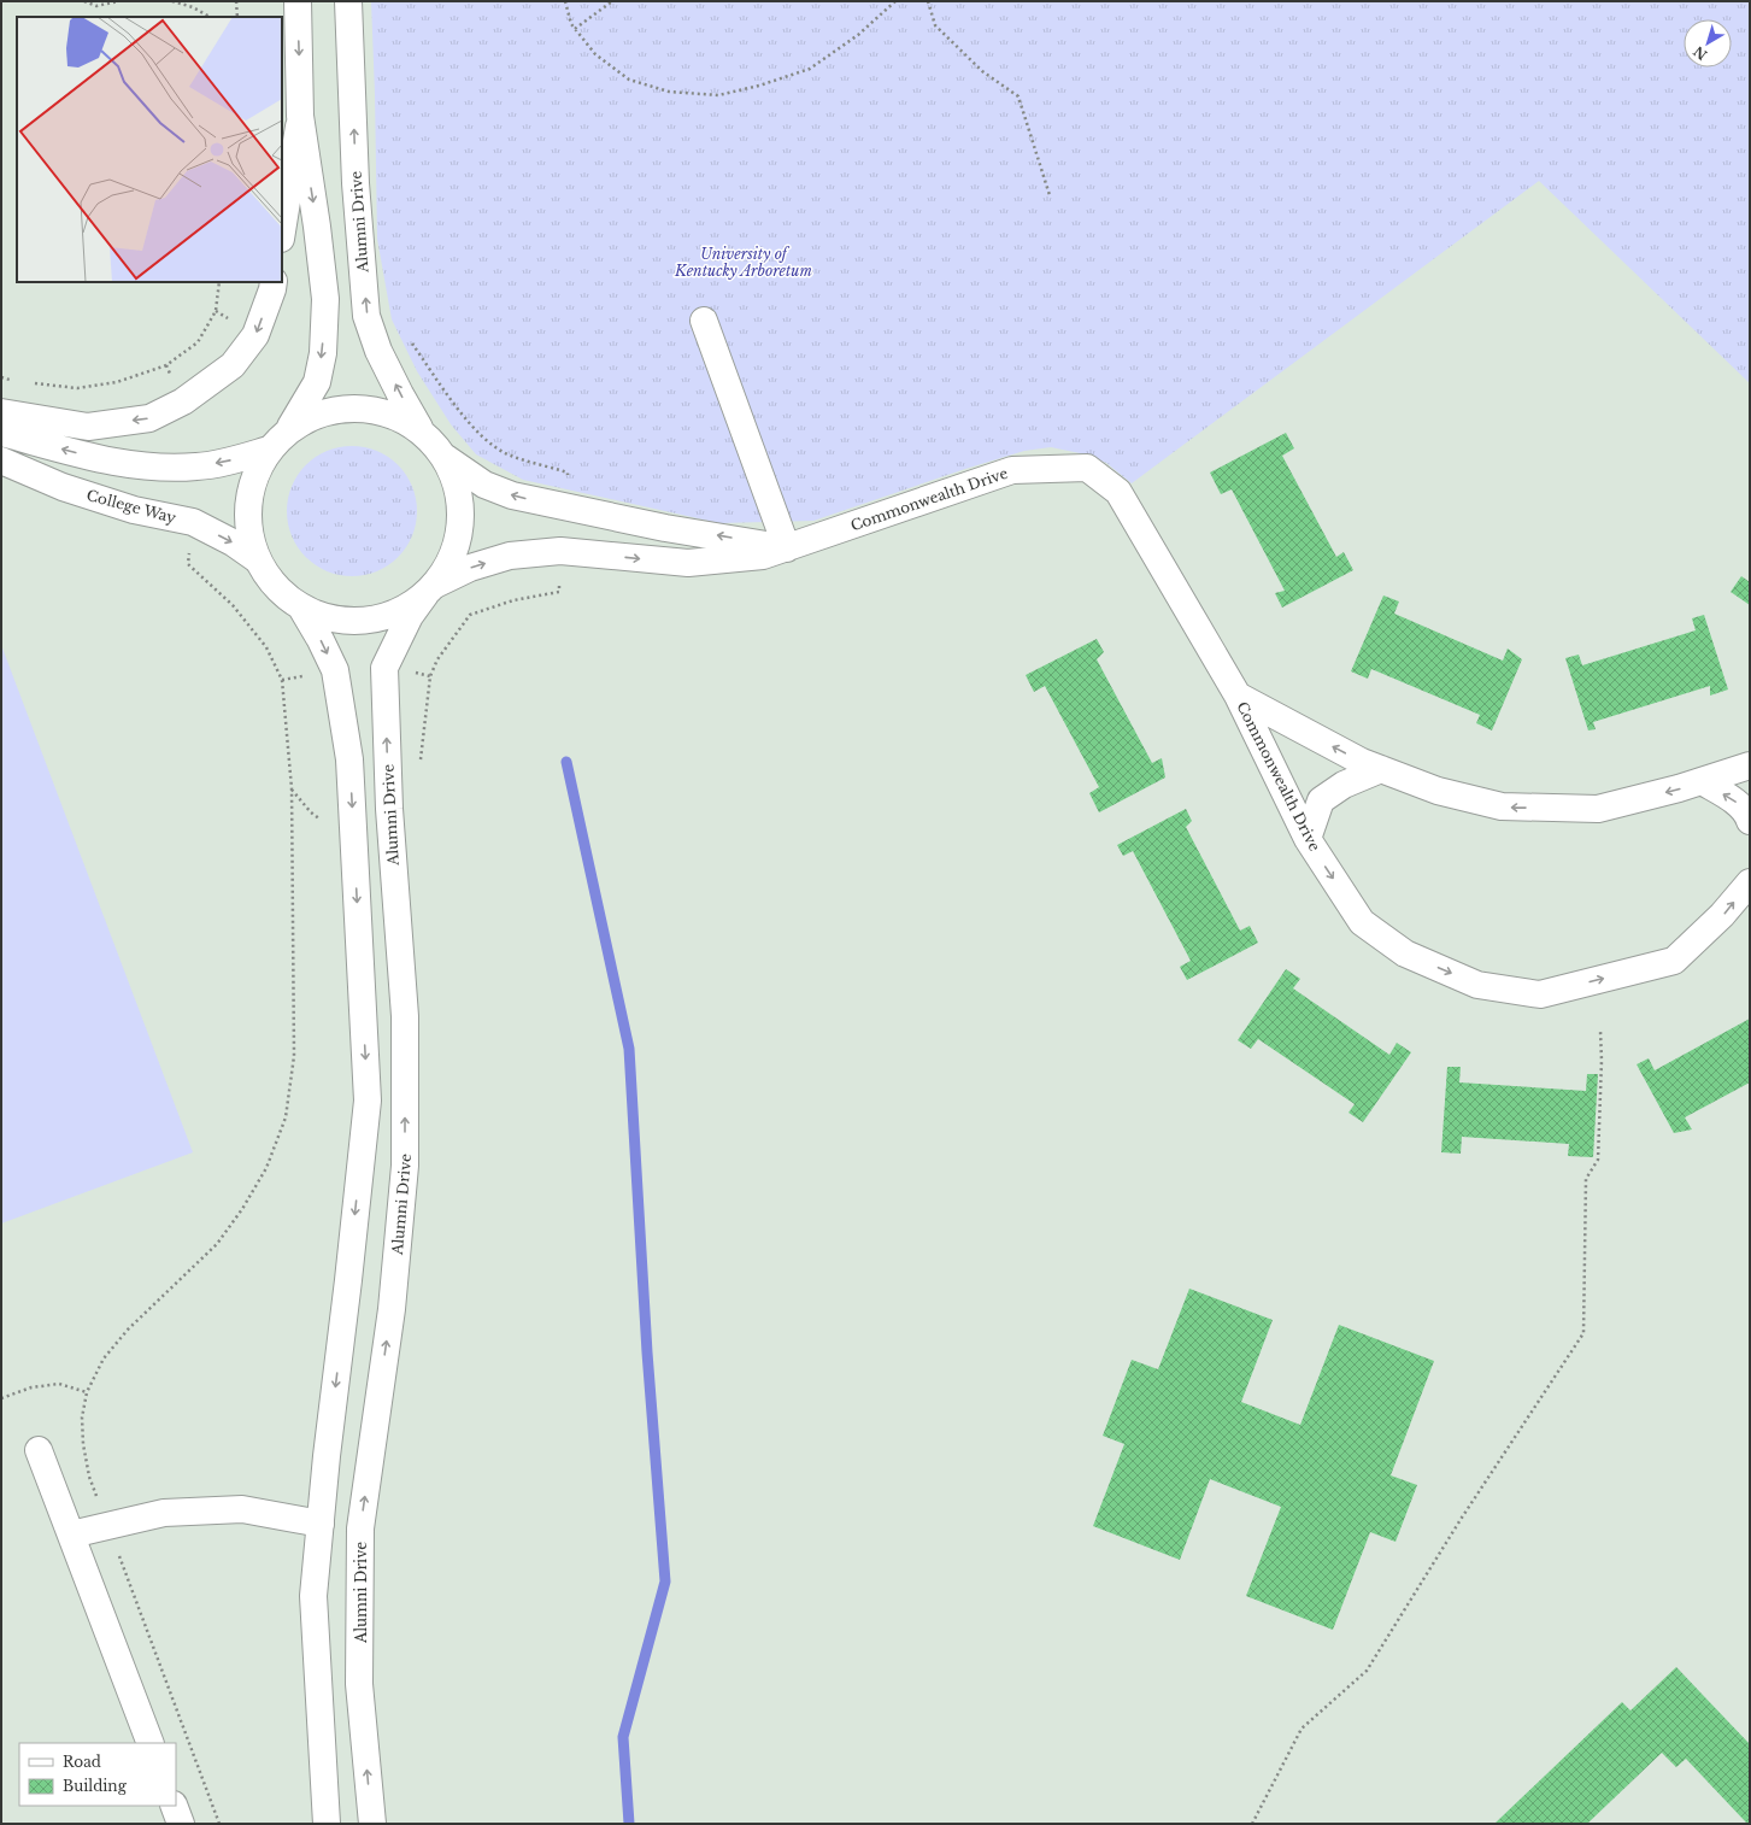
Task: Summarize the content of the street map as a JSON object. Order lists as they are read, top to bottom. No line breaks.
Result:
{"streets":{"main road":["Alumni Drive","Commonwealth Drive","College Way"]},"crossings":[["Alumni Drive","Commonwealth Drive"]],"parks":["University of Kentucky Arboretum"],"legend":["Road","Building"],"north":"bottom left"}
